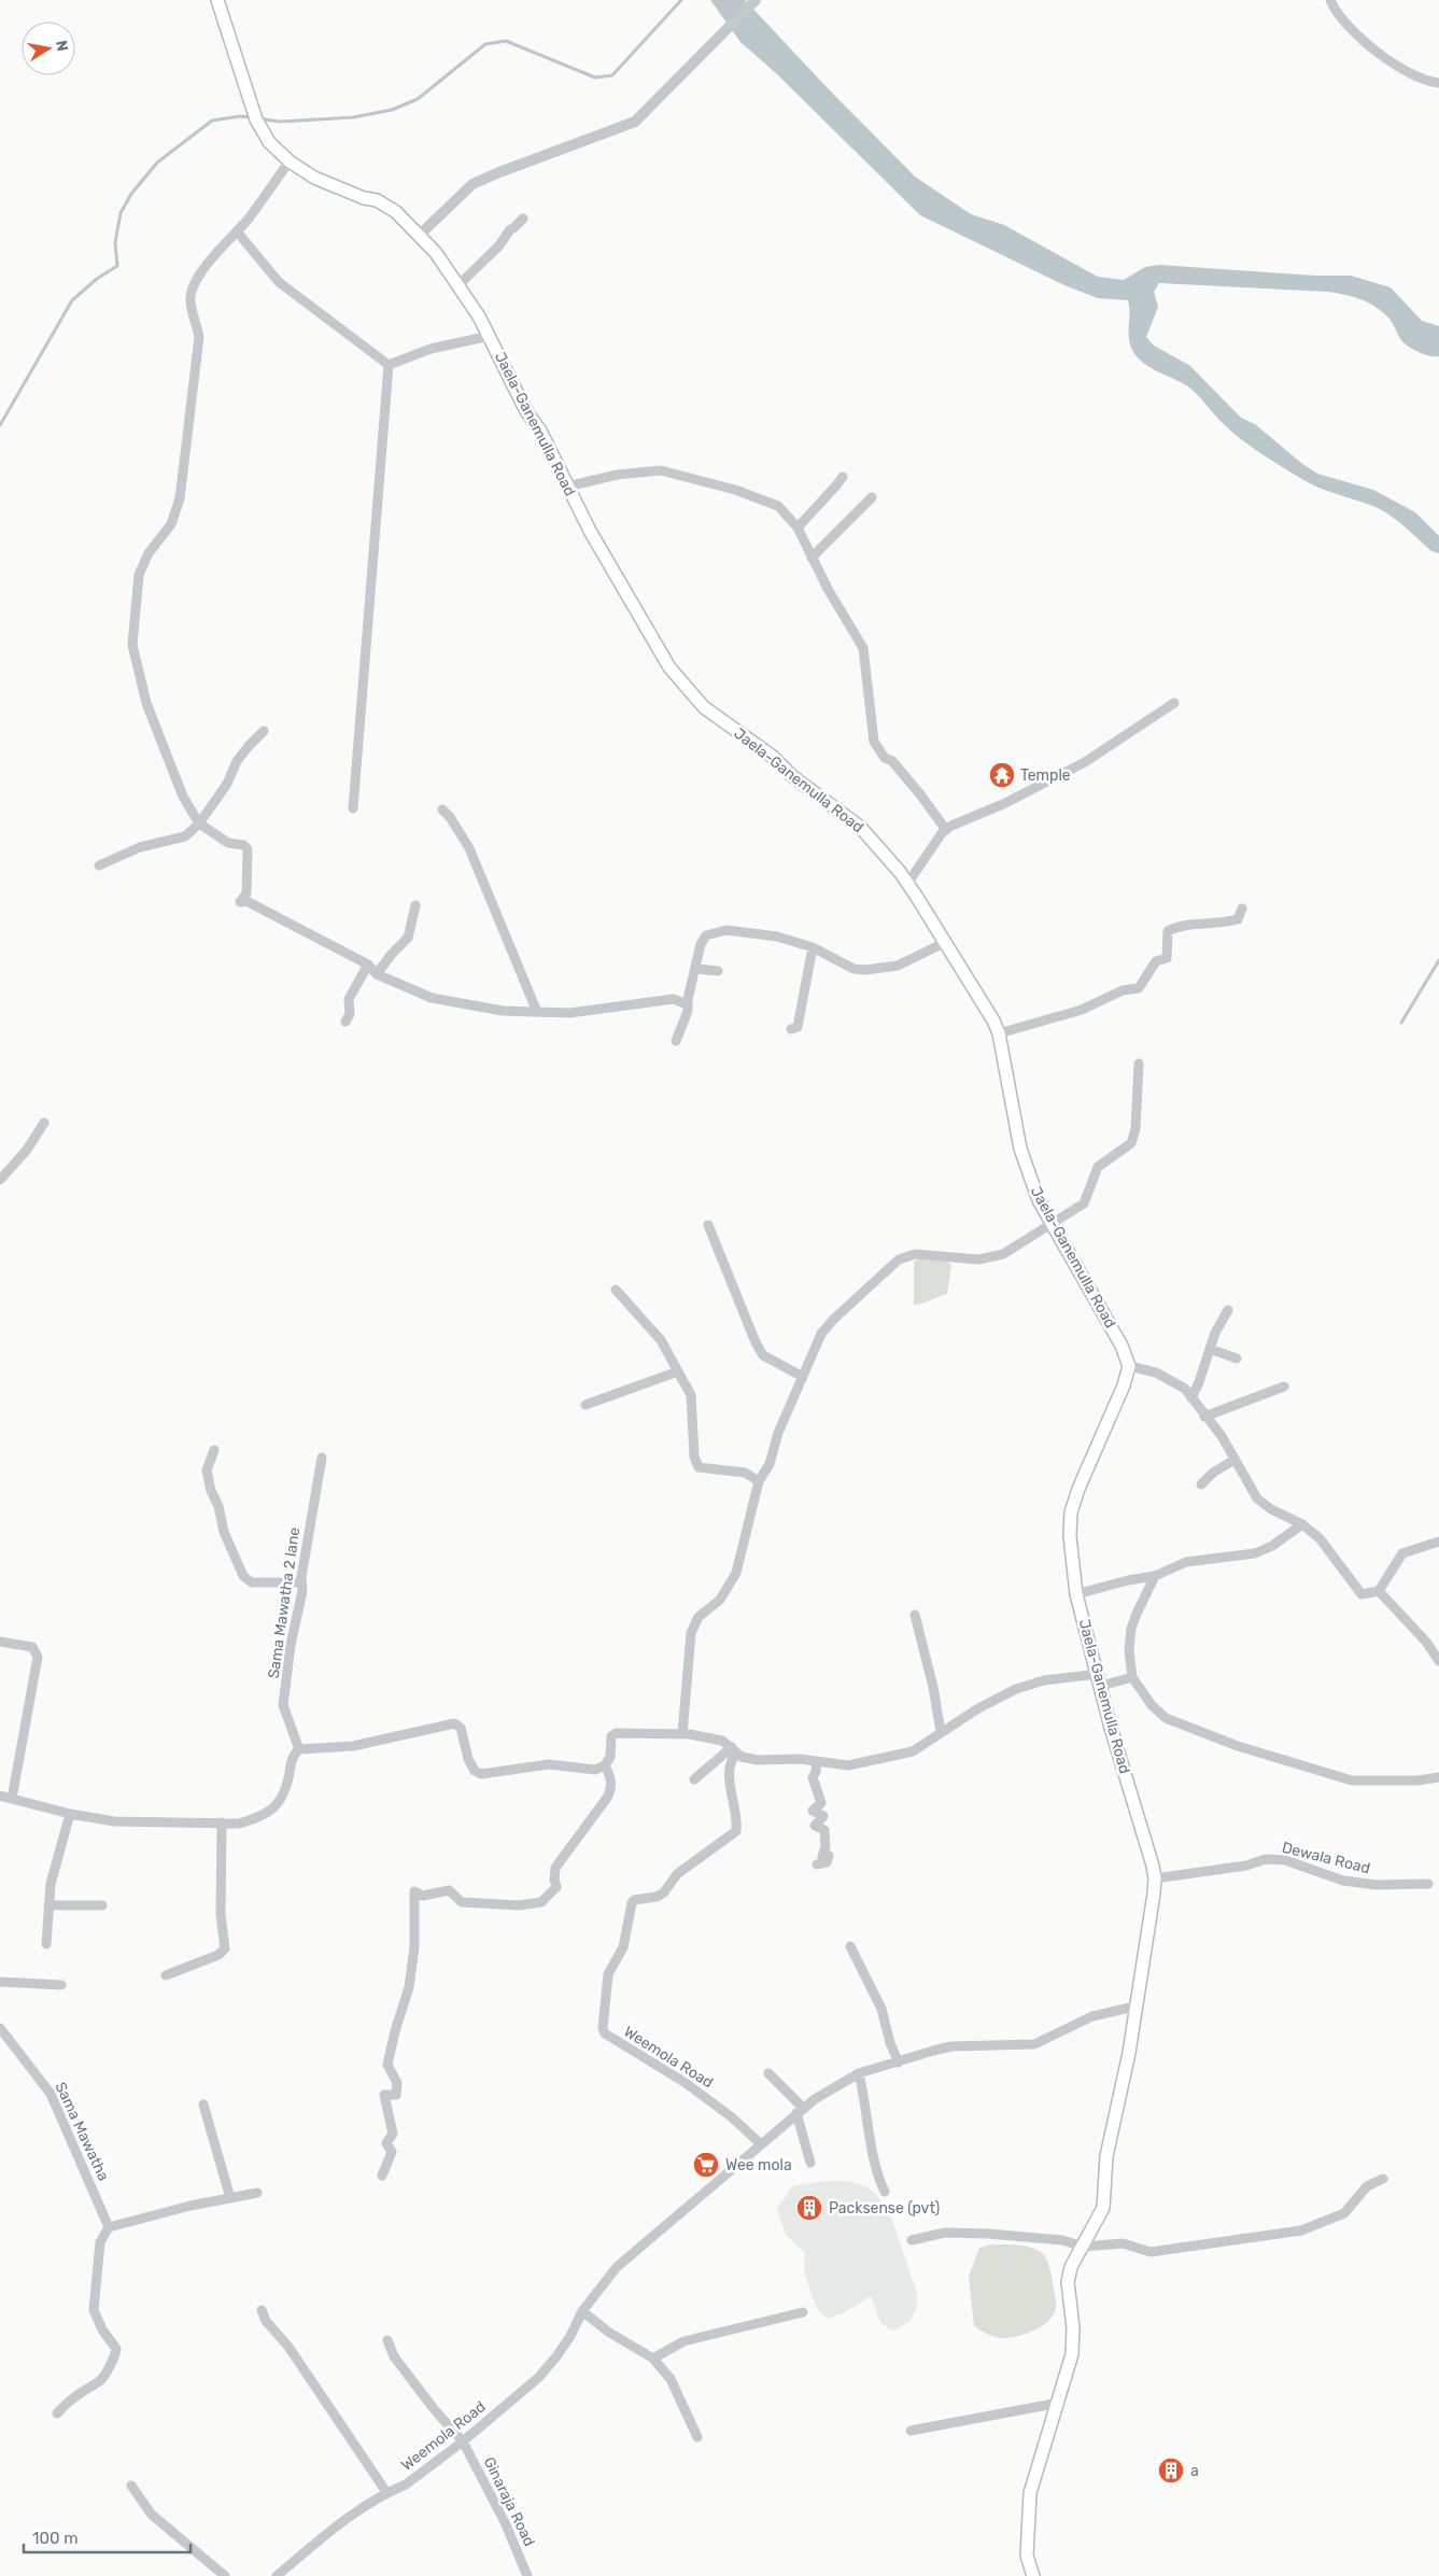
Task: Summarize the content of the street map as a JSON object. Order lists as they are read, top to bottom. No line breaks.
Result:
{"streets":{"main road":["Jaela-Ganemulla Road"],"street":["Sama Mawatha 2 lane","Dewala Road","Weemola Road","Sama Mawatha","Ginaraja Road"]},"crossings":[["Jaela-Ganemulla Road","Dewala Road"],["Jaela-Ganemulla Road","Weemola Road"],["Weemola Road","Ginaraja Road"]],"places":{"temple":["Temple"],"supermarket":["Wee mola"],"building":["Packsense (pvt)","a"]},"scale_bar":"100 m","north":"right"}
